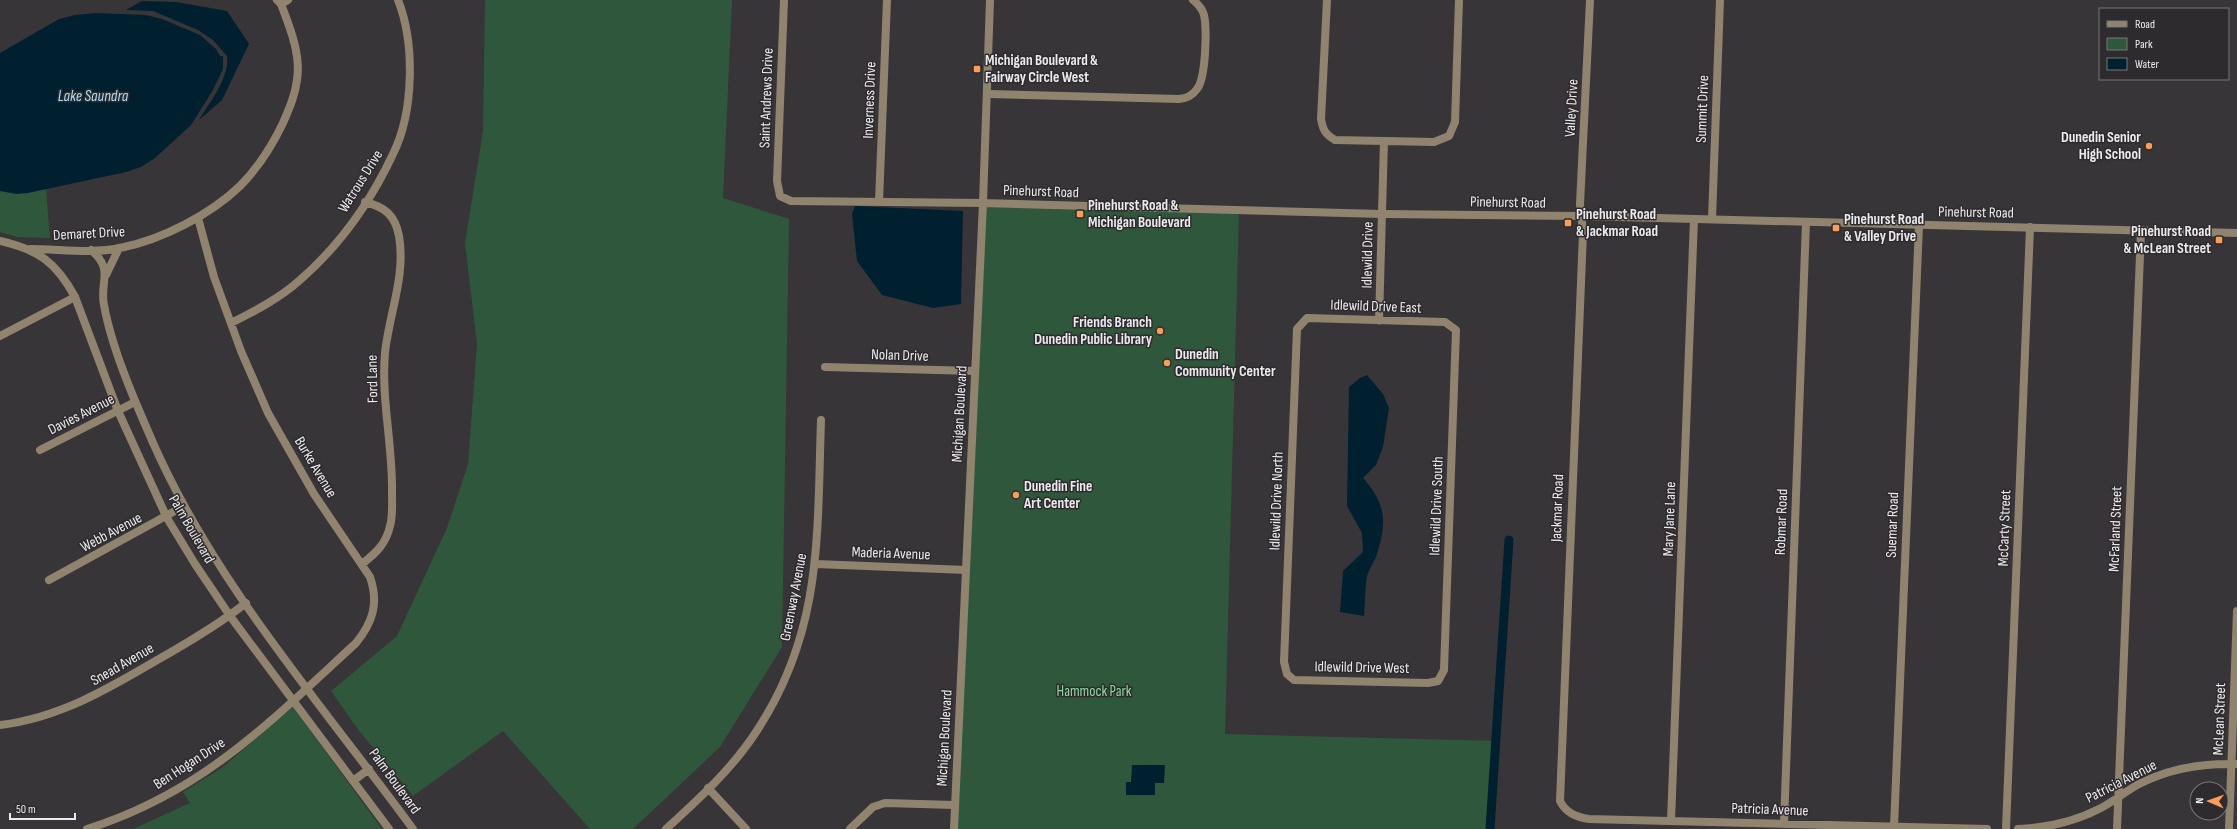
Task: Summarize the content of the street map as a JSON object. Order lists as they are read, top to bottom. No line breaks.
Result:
{"streets":{"street":["Saint Andrews Drive","Inverness Drive","Valley Drive","Summit Drive","Watrous Drive","Pinehurst Road","Demaret Drive","Idlewild Drive","Idlewild Drive East","Nolan Drive","Ford Lane","Davies Avenue","Michigan Boulevard","Burke Avenue","Idlewild Drive North","Idlewild Drive South","Jackmar Road","Mary Jane Lane","Robmar Road","Suemar Road","McCarty Street","Palm Boulevard","McFarland Street","Webb Avenue","Maderia Avenue","Greenway Avenue","Snead Avenue","Idlewild Drive West","McLean Street","Ben Hogan Drive","Patricia Avenue"]},"crossings":[["Saint Andrews Drive","Pinehurst Road"],["Inverness Drive","Pinehurst Road"],["Valley Drive","Pinehurst Road"],["Valley Drive","Jackmar Road"],["Summit Drive","Pinehurst Road"],["Watrous Drive","Ford Lane"],["Watrous Drive","Burke Avenue"],["Pinehurst Road","Idlewild Drive"],["Pinehurst Road","Michigan Boulevard"],["Pinehurst Road","Jackmar Road"],["Pinehurst Road","Mary Jane Lane"],["Pinehurst Road","Robmar Road"],["Pinehurst Road","Suemar Road"],["Pinehurst Road","McCarty Street"],["Pinehurst Road","McFarland Street"],["Demaret Drive","Burke Avenue"],["Demaret Drive","Palm Boulevard"],["Idlewild Drive","Idlewild Drive East"],["Idlewild Drive East","Idlewild Drive North"],["Idlewild Drive East","Idlewild Drive South"],["Nolan Drive","Michigan Boulevard"],["Ford Lane","Burke Avenue"],["Davies Avenue","Palm Boulevard"],["Michigan Boulevard","Maderia Avenue"],["Burke Avenue","Palm Boulevard"],["Burke Avenue","Ben Hogan Drive"],["Idlewild Drive North","Idlewild Drive West"],["Idlewild Drive South","Idlewild Drive West"],["Jackmar Road","Patricia Avenue"],["Mary Jane Lane","Patricia Avenue"],["Robmar Road","Patricia Avenue"],["Suemar Road","Patricia Avenue"],["Palm Boulevard","Webb Avenue"],["Palm Boulevard","Snead Avenue"],["Palm Boulevard","Ben Hogan Drive"],["McFarland Street","Patricia Avenue"],["Maderia Avenue","Greenway Avenue"],["McLean Street","Patricia Avenue"]],"water":["Lake Saundra"],"parks":["Hammock Park"],"places":{"transit":["Michigan Boulevard & Fairway Circle West","Pinehurst Road & Michigan Boulevard","Pinehurst Road & Jackmar Road","Pinehurst Road & Valley Drive","Pinehurst Road & McLean Street"],"other":["Dunedin Senior High School","Friends Branch Dunedin Public Library","Dunedin Community Center","Dunedin Fine Art Center"]},"legend":["Road","Park","Water"],"scale_bar":"50 m","north":"left"}
